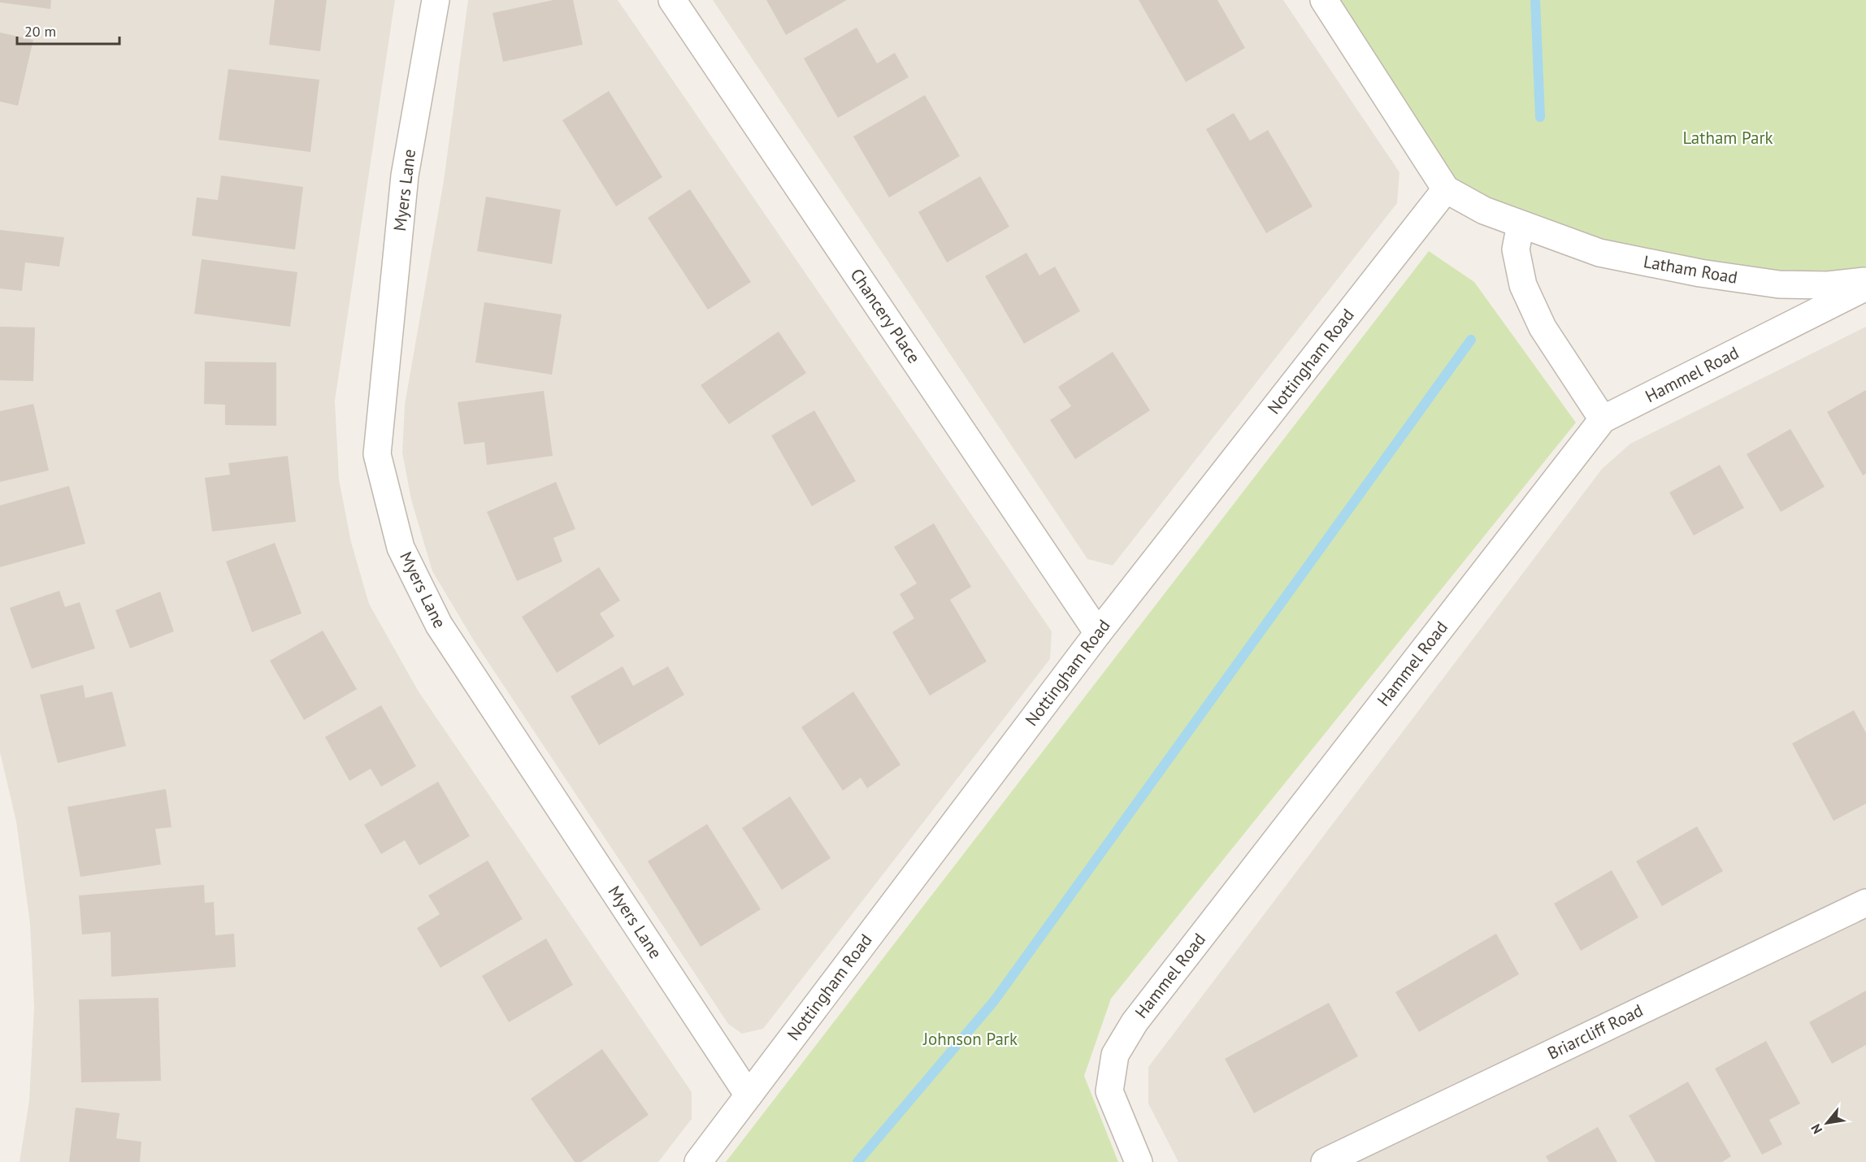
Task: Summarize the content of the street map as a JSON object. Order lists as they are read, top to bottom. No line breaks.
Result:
{"streets":{"street":["Myers Lane","Latham Road","Chancery Place","Nottingham Road","Hammel Road","Briarcliff Road"]},"crossings":[["Myers Lane","Nottingham Road"],["Latham Road","Nottingham Road"],["Chancery Place","Nottingham Road"]],"parks":["Latham Park","Johnson Park"],"scale_bar":"20 m","north":"bottom left"}
